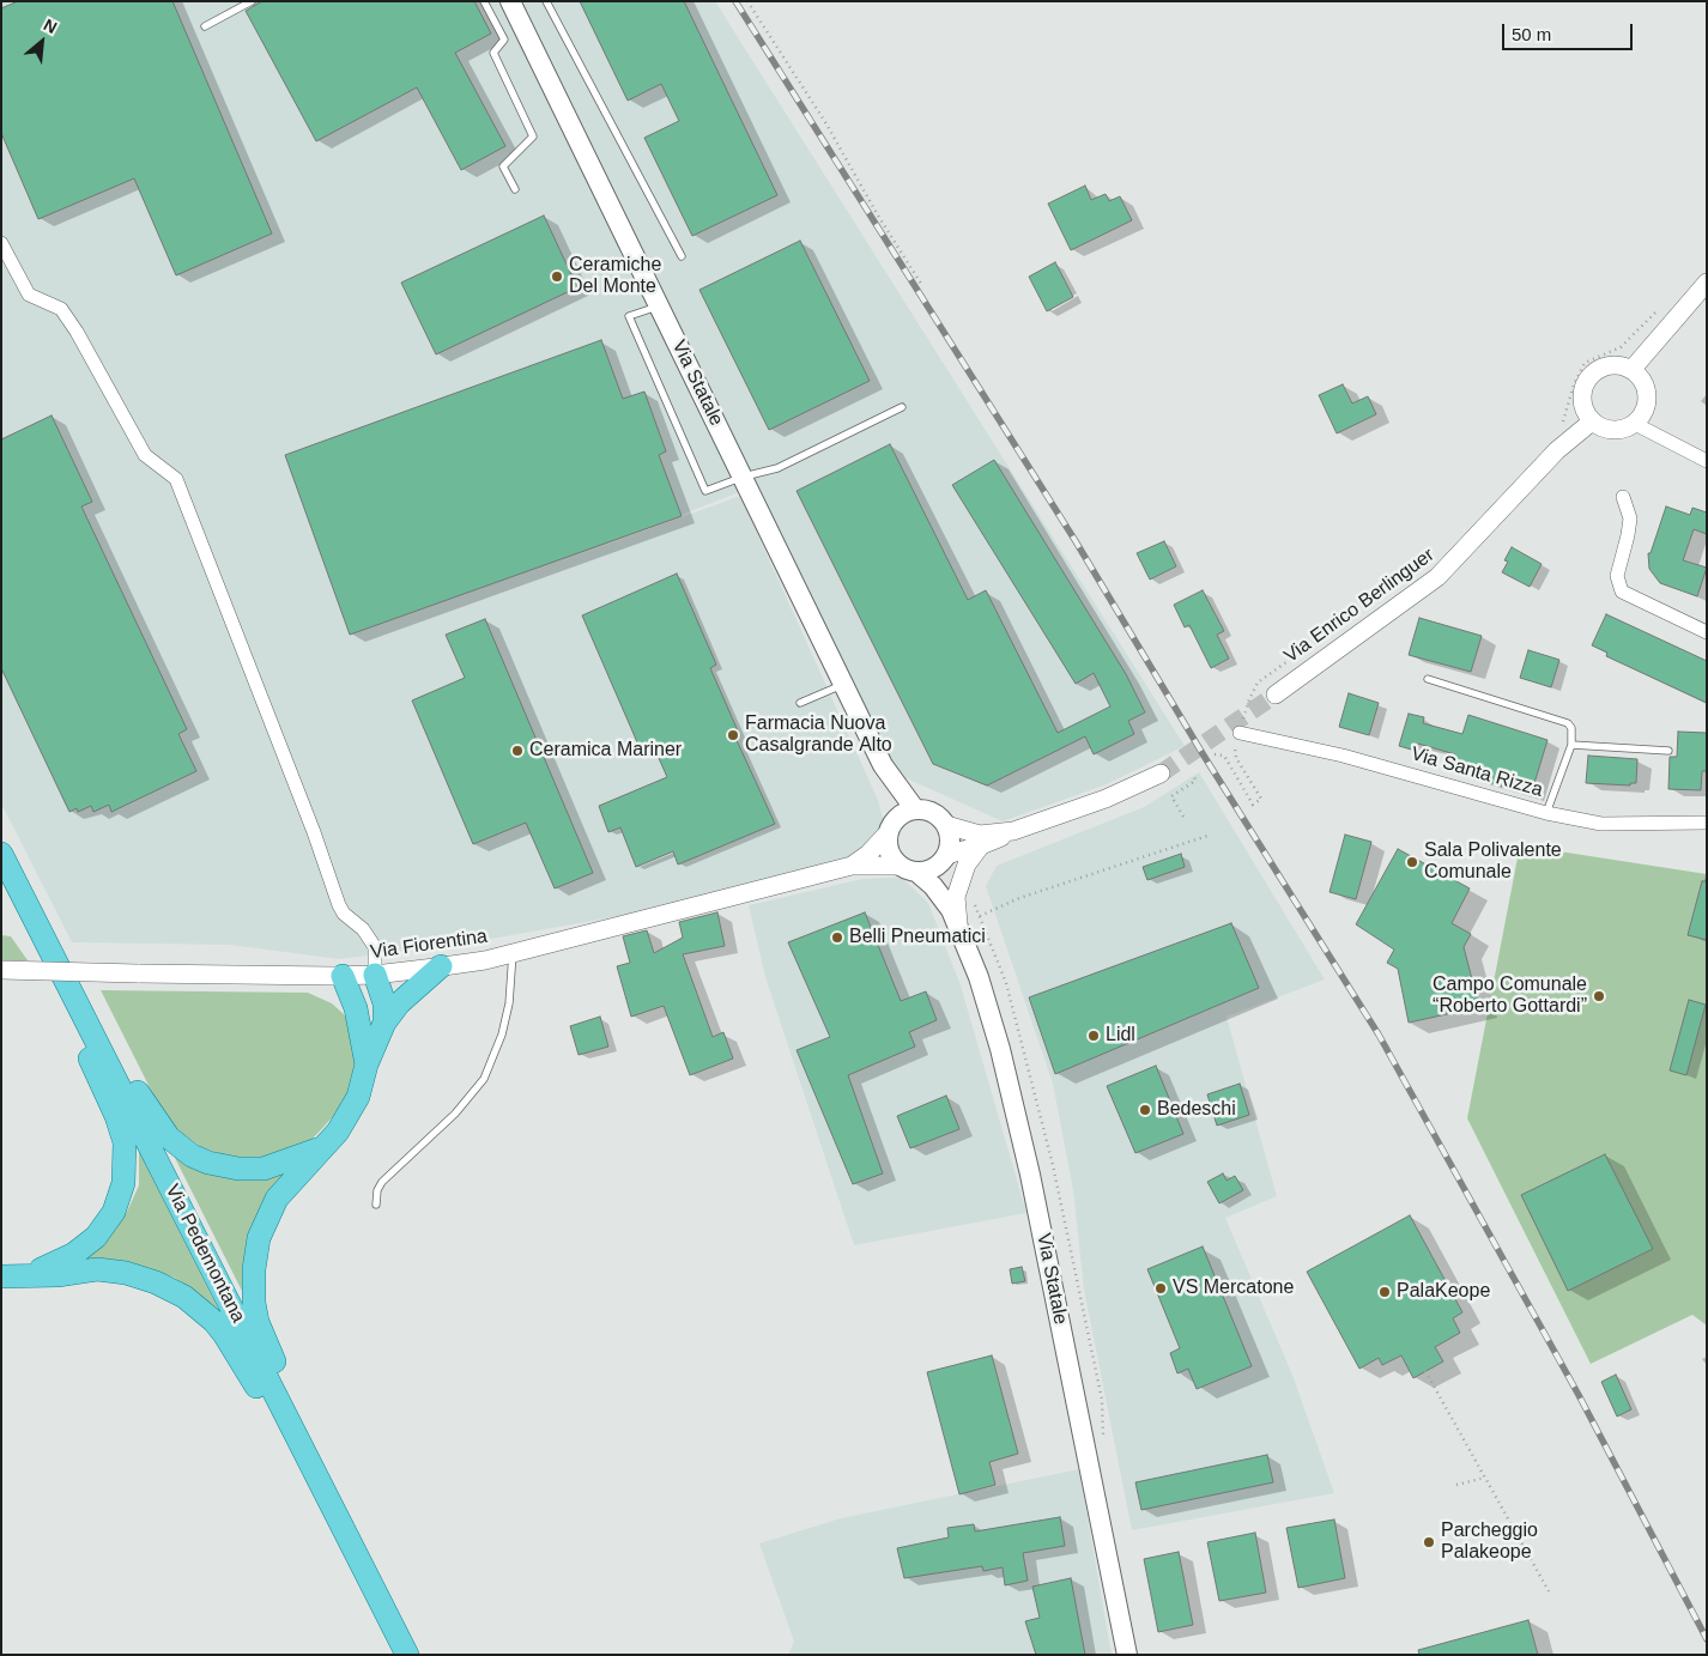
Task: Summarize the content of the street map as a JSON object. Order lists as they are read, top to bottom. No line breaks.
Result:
{"streets":{"main road":["Via Statale","Via Pedemontana"],"street":["Via Enrico Berlinguer","Via Santa Rizza","Via Fiorentina"]},"crossings":[["Via Statale","Via Fiorentina"]],"places":["Ceramiche Del Monte","Farmacia Nuova Casalgrande Alto","Ceramica Mariner","Sala Polivalente Comunale","Belli Pneumatici","Campo Comunale “Roberto Gottardi”","Lidl","Bedeschi","VS Mercatone","PalaKeope","Parcheggio Palakeope"],"scale_bar":"50 m","north":"top right"}
